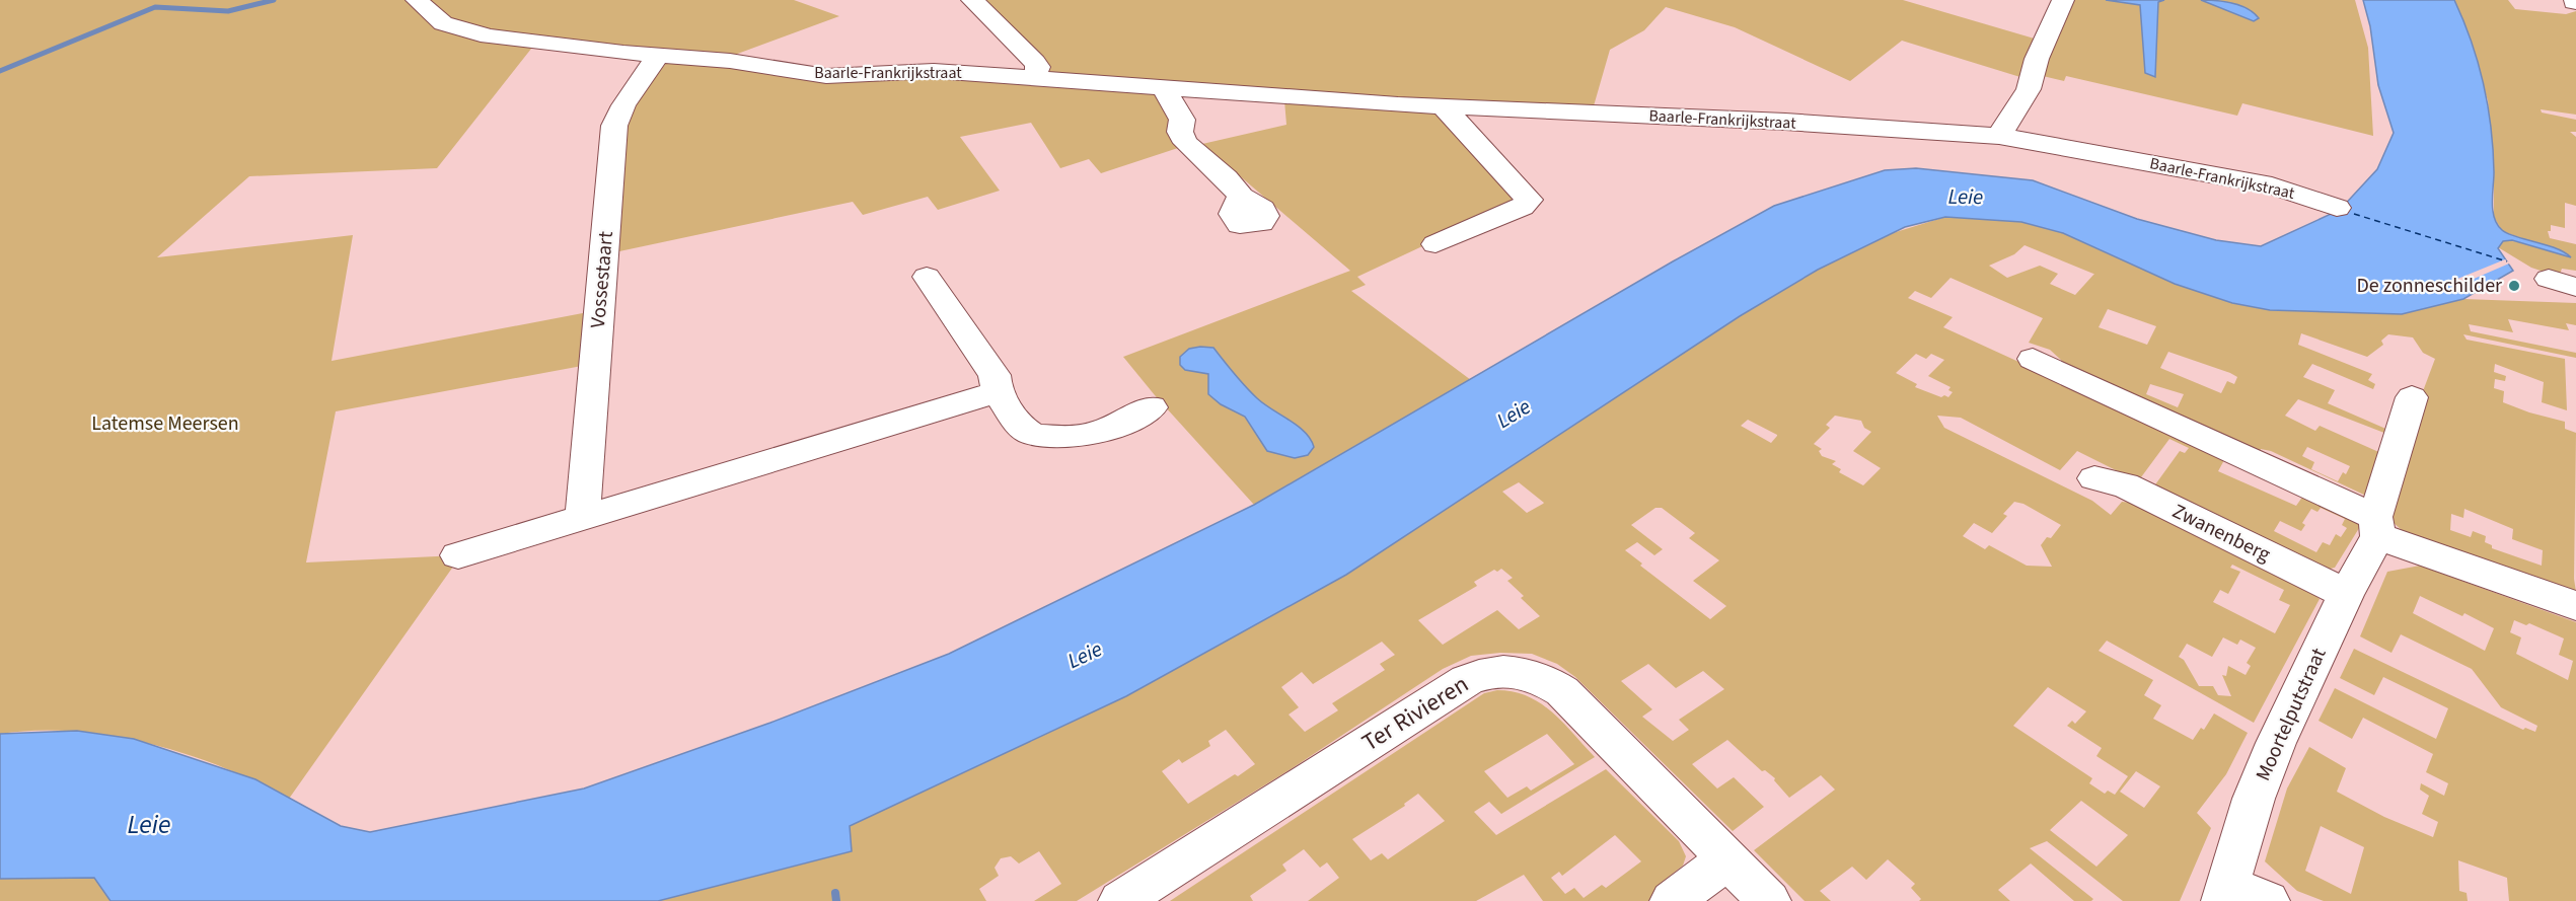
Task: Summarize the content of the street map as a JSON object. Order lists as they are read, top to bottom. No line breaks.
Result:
{"streets":{"street":["Baarle-Frankrijkstraat","Vossestaart","Zwanenberg","Ter Rivieren","Moortelputstraat"]},"crossings":[["Baarle-Frankrijkstraat","Vossestaart"],["Zwanenberg","Moortelputstraat"]],"water":["Leie"],"parks":["Latemse Meersen"],"places":["De zonneschilder"]}
